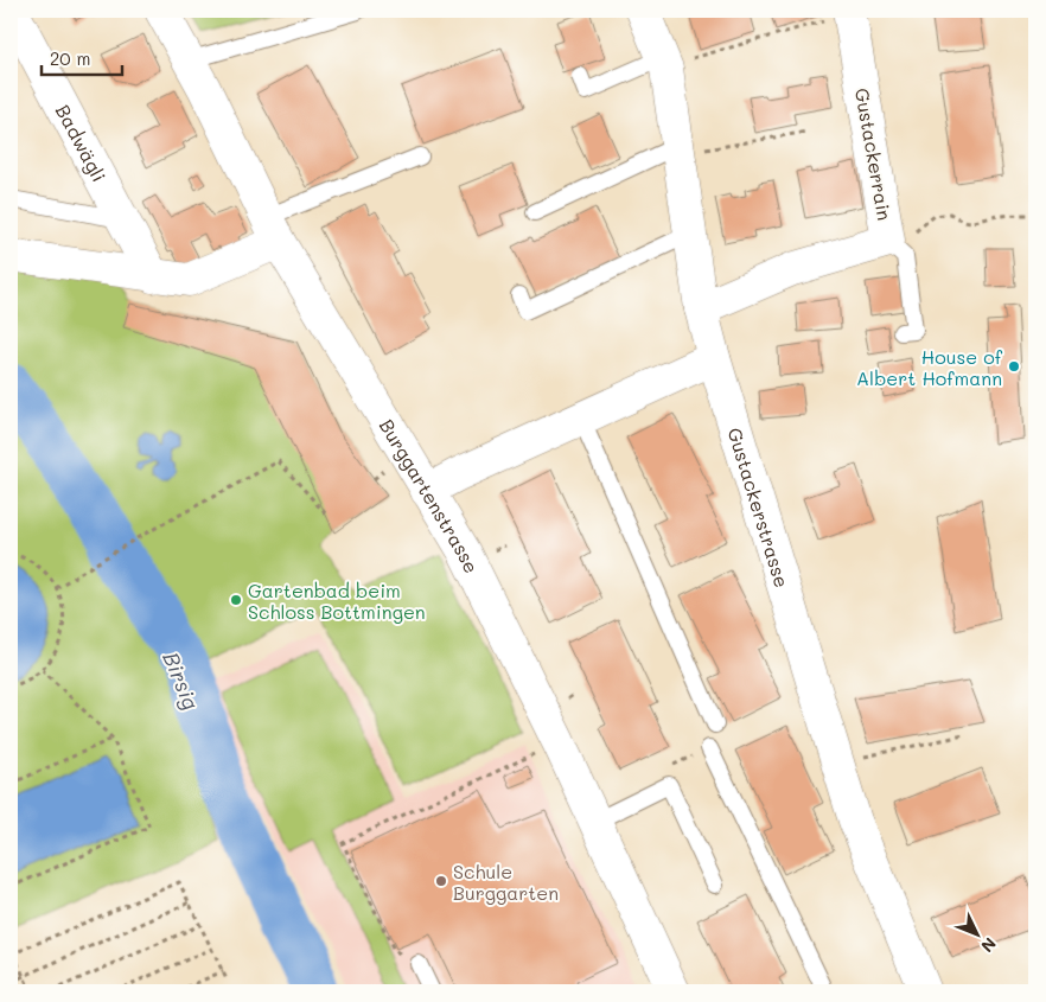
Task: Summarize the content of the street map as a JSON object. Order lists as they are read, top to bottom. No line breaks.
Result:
{"streets":{"street":["Badwägli","Gustackerrain","Burggartenstrasse","Gustackerstrasse"]},"crossings":[["Gustackerrain","Gustackerstrasse"]],"water":["Birsig"],"places":["House of Albert Hofmann","Gartenbad beim Schloss Bottmingen","Schule Burggarten"],"scale_bar":"20 m","north":"bottom right"}
